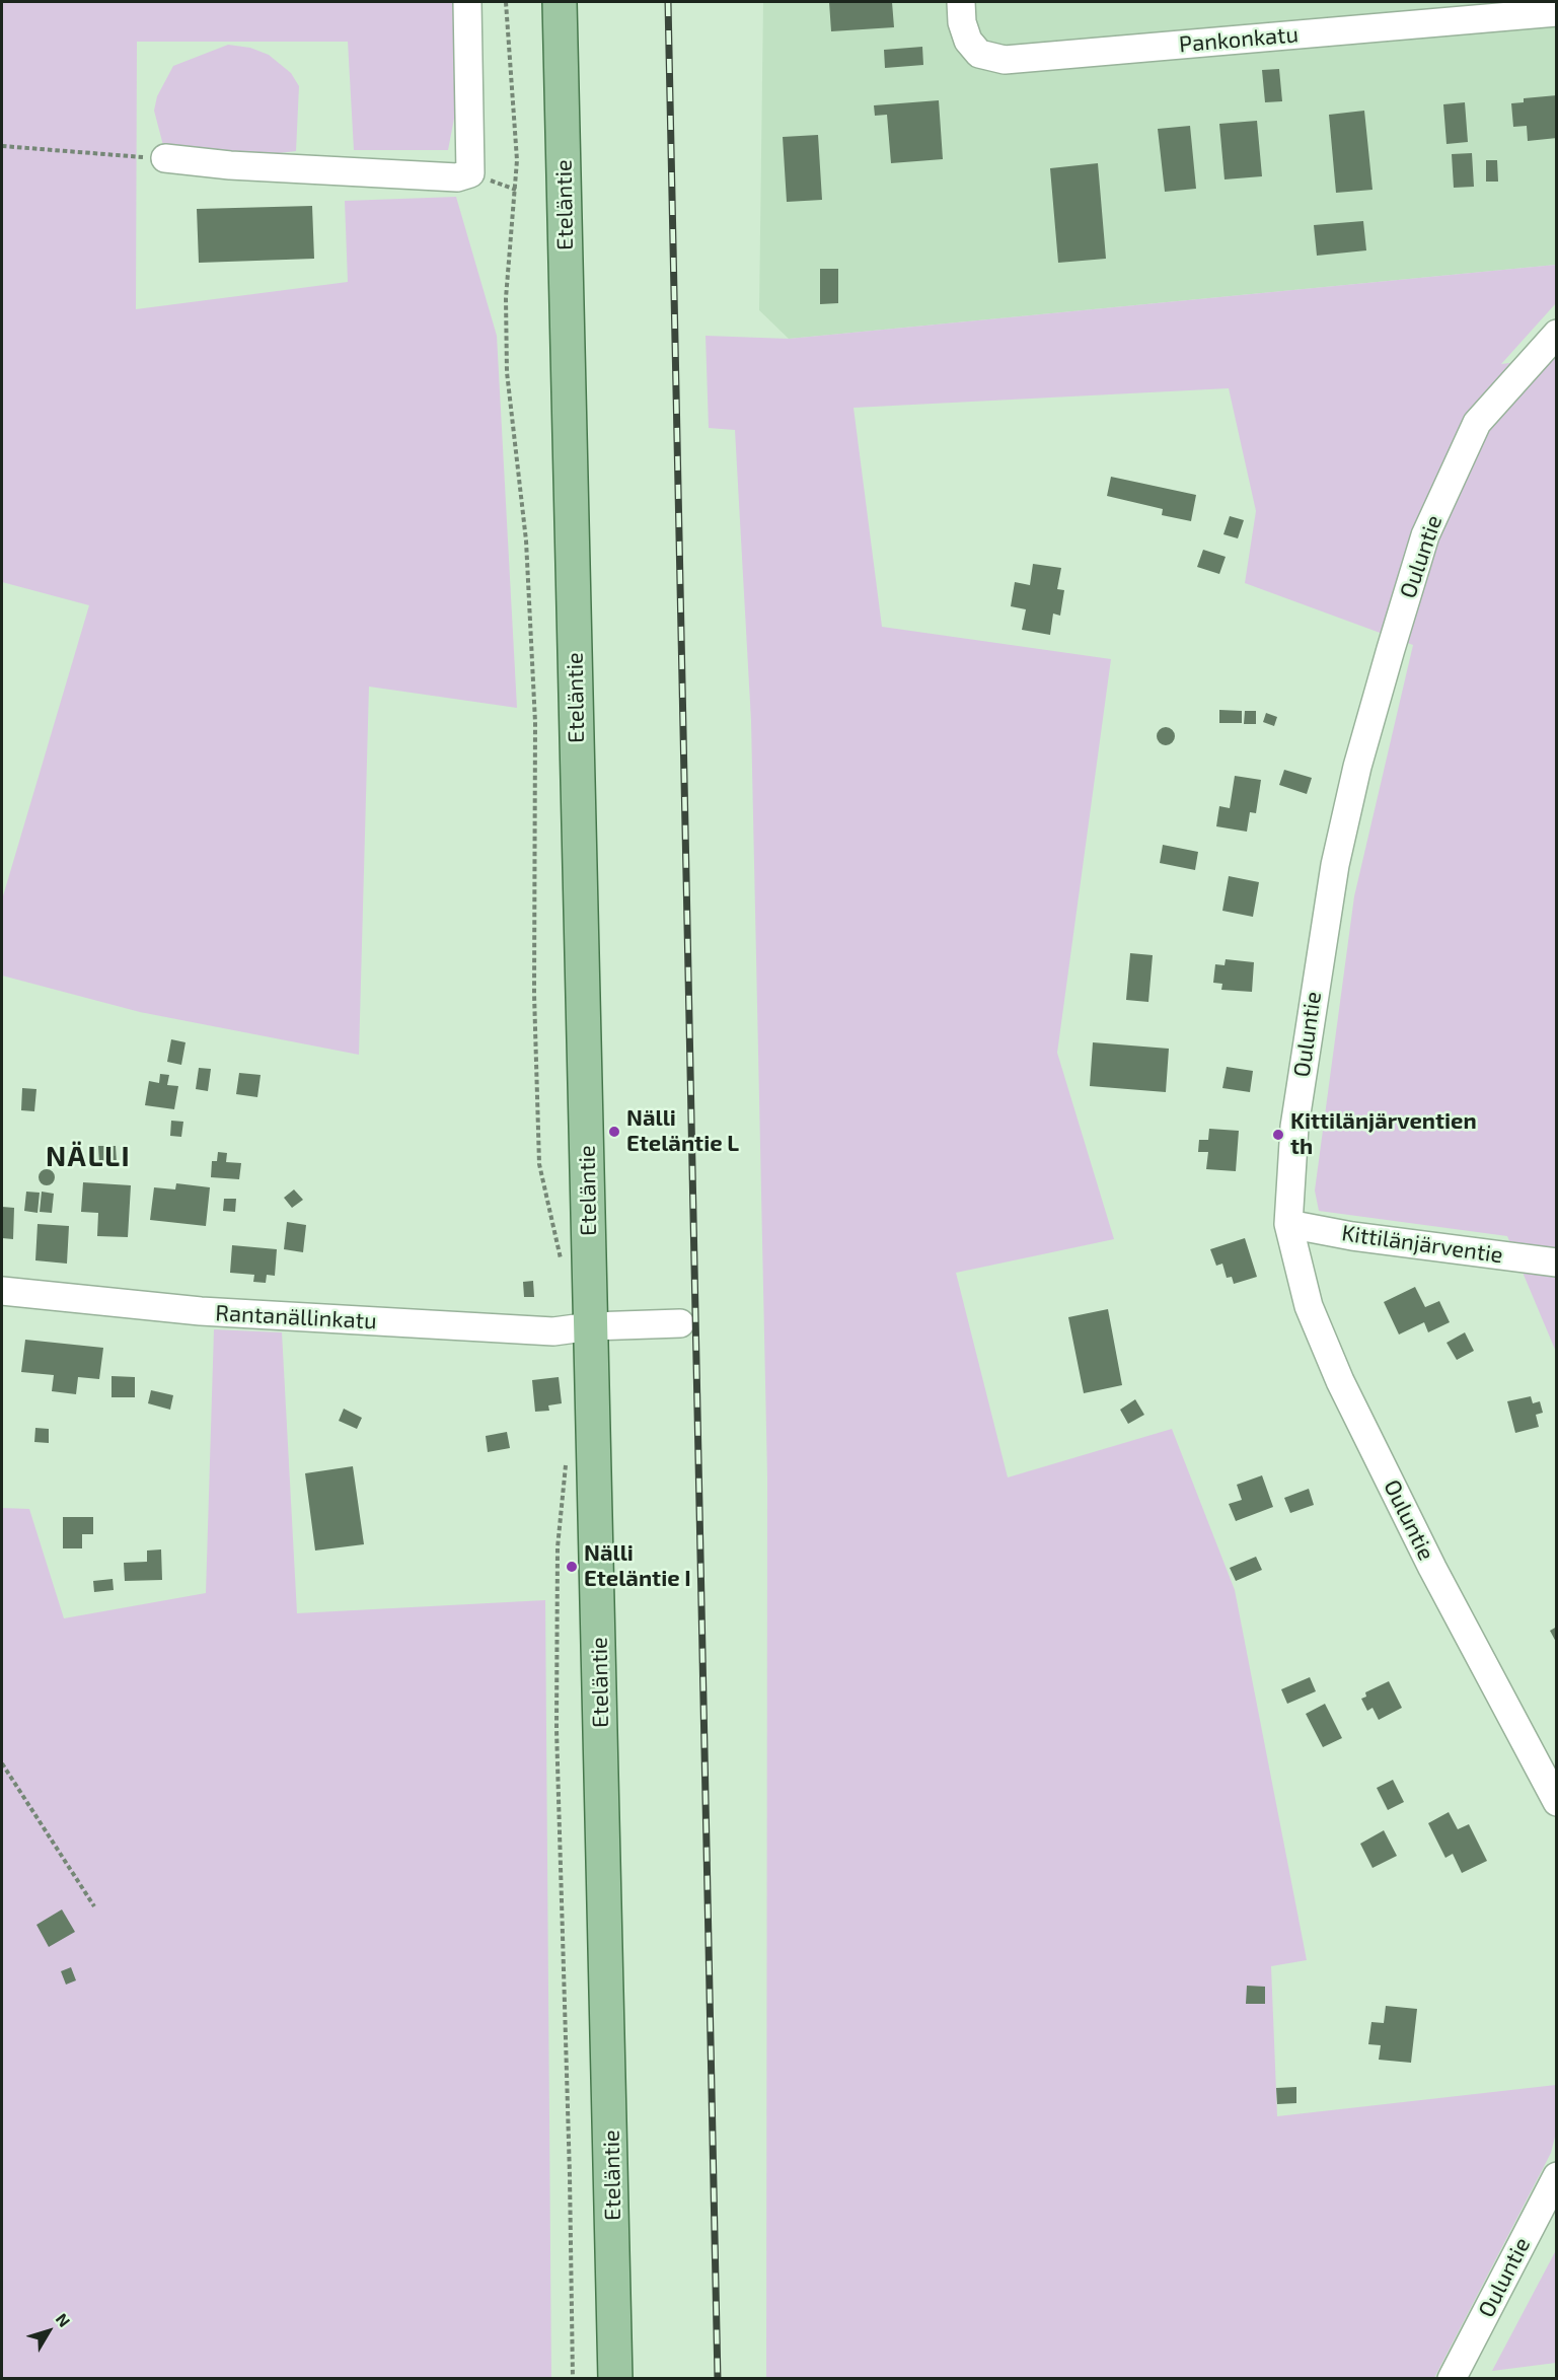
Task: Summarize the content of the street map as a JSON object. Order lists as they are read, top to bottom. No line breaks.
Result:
{"streets":{"main road":["Eteläntie"],"street":["Pankonkatu","Ouluntie","Kittilänjärventie","Rantanällinkatu"]},"crossings":[["Eteläntie","Rantanällinkatu"],["Ouluntie","Kittilänjärventie"]],"districts":["NÄLLI"],"places":["Nälli Eteläntie L","Kittilänjärventien th","Nälli Eteläntie I"],"north":"top right"}
